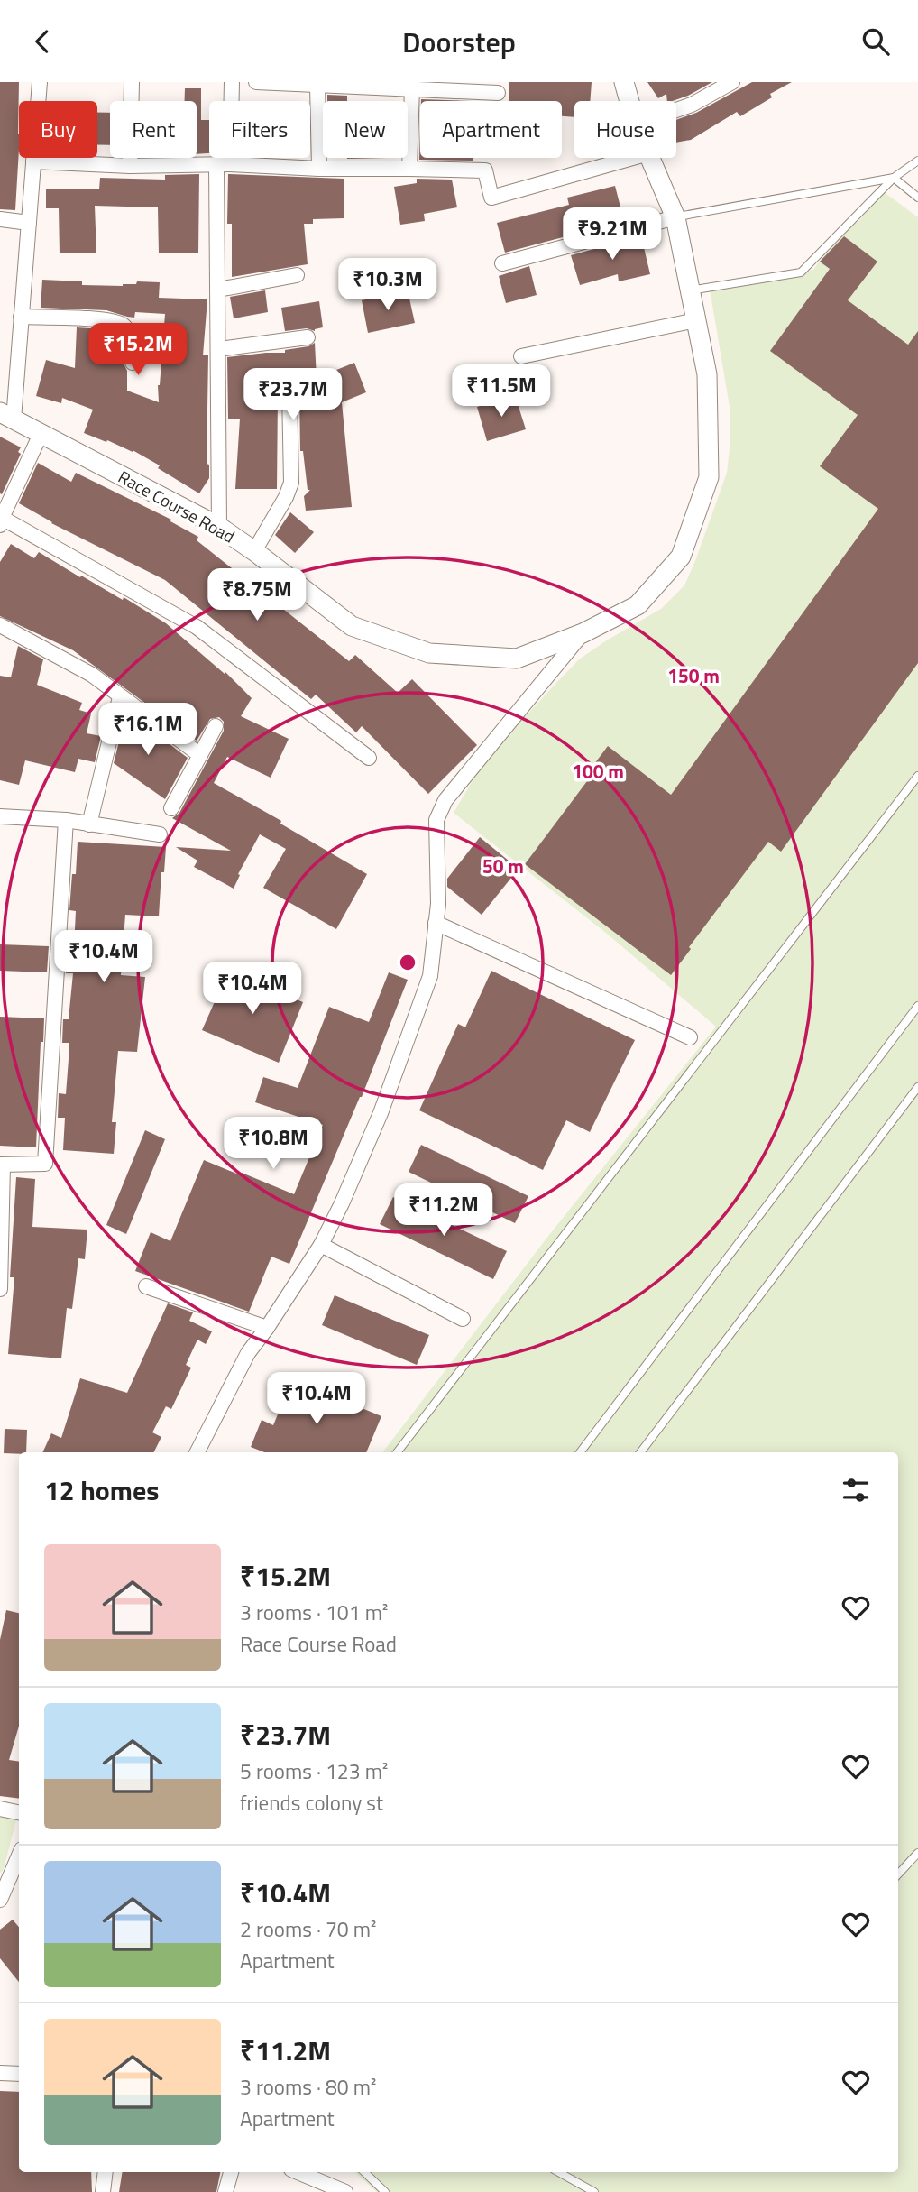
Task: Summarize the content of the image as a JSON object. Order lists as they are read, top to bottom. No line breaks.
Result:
{"streets":{"street":["Race Course Road"]},"page":{"header":"Doorstep","chip":["Buy","Rent","Filters","New","Apartment","House"],"price":["₹9.21M","₹10.3M","₹15.2M","₹11.5M","₹23.7M","₹8.75M","₹16.1M","₹10.4M","₹10.4M","₹10.8M","₹11.2M","₹10.4M"],"heading":"12 homes","list":[{"name":"₹15.2M","note":"3 rooms · 101 m² · Race Course Road"},{"name":"₹23.7M","note":"5 rooms · 123 m² · friends colony st"},{"name":"₹10.4M","note":"2 rooms · 70 m² · Apartment"},{"name":"₹11.2M","note":"3 rooms · 80 m² · Apartment"}]},"rings":["150 m","100 m","50 m"]}
